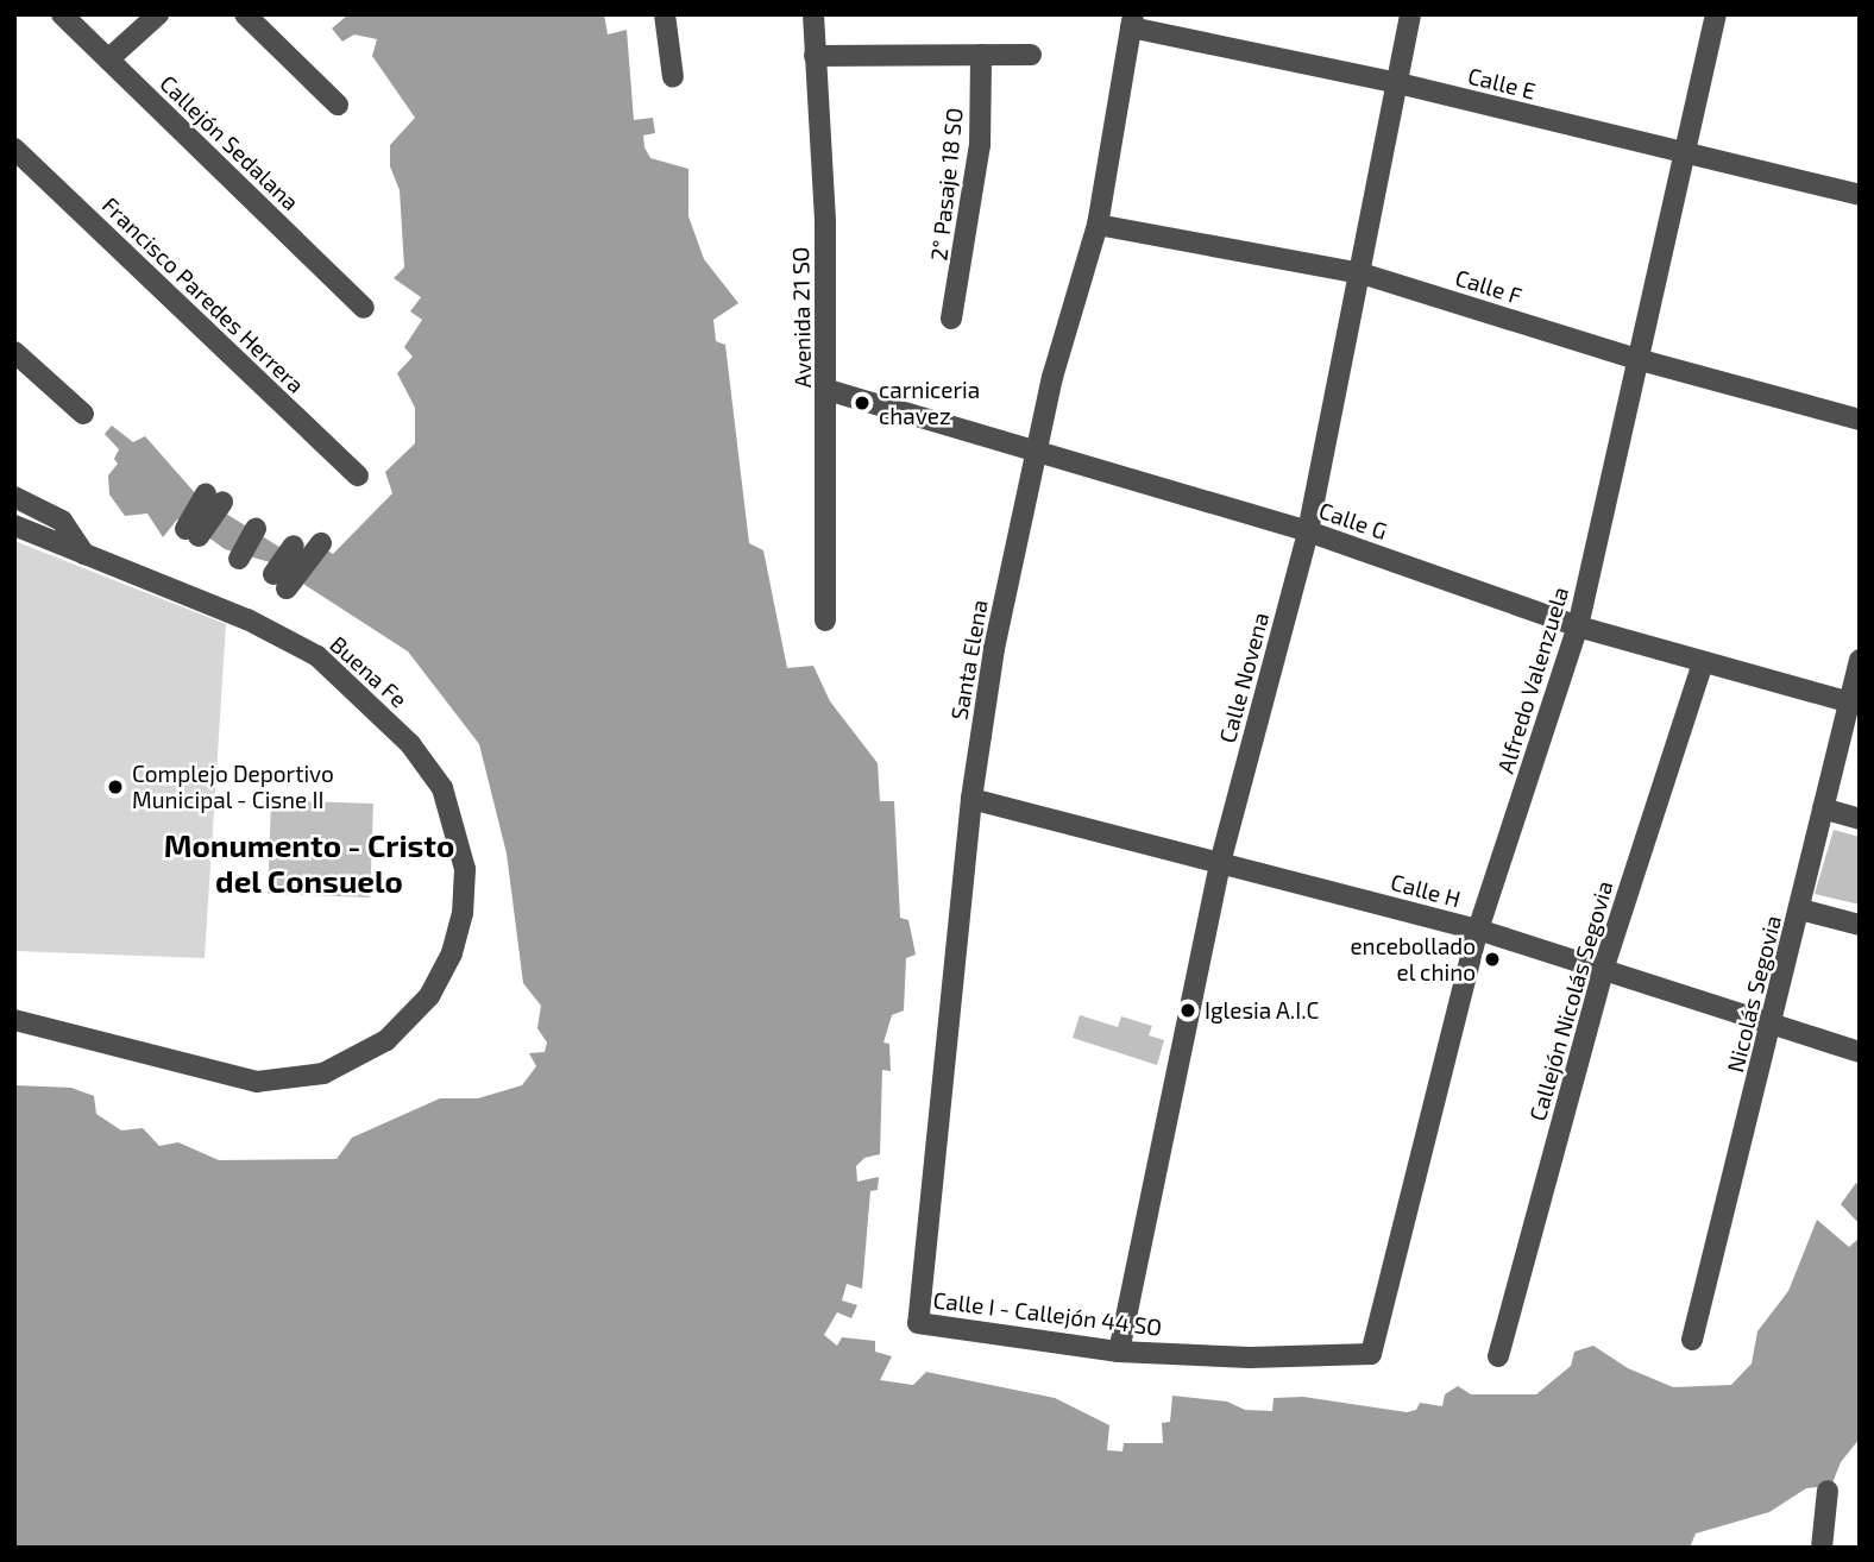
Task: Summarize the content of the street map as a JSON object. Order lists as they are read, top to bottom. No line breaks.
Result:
{"streets":{"street":["Calle E","Callejón Sedalana","2° Pasaje 18 SO","Calle F","Francisco Paredes Herrera","Avenida 21 SO","Calle G","Santa Elena","Buena Fe","Calle Novena","Alfredo Valenzuela","Calle H","Nicolás Segovia","Callejón Nicolás Segovia","Calle I - Callejón 44 SO"]},"crossings":[["Calle E","Santa Elena"],["Calle E","Calle Novena"],["Calle E","Alfredo Valenzuela"],["Calle F","Santa Elena"],["Calle F","Calle Novena"],["Calle F","Alfredo Valenzuela"],["Avenida 21 SO","Calle G"],["Calle G","Santa Elena"],["Calle G","Calle Novena"],["Calle G","Alfredo Valenzuela"],["Calle G","Nicolás Segovia"],["Calle G","Callejón Nicolás Segovia"],["Santa Elena","Calle H"],["Santa Elena","Calle I - Callejón 44 SO"],["Calle Novena","Calle H"],["Calle Novena","Calle I - Callejón 44 SO"],["Alfredo Valenzuela","Calle H"],["Alfredo Valenzuela","Calle I - Callejón 44 SO"],["Calle H","Nicolás Segovia"],["Calle H","Callejón Nicolás Segovia"]],"districts":["Monumento - Cristo del Consuelo"],"places":["carniceria chavez","Complejo Deportivo Municipal - Cisne II","encebollado el chino","Iglesia A.I.C"]}
